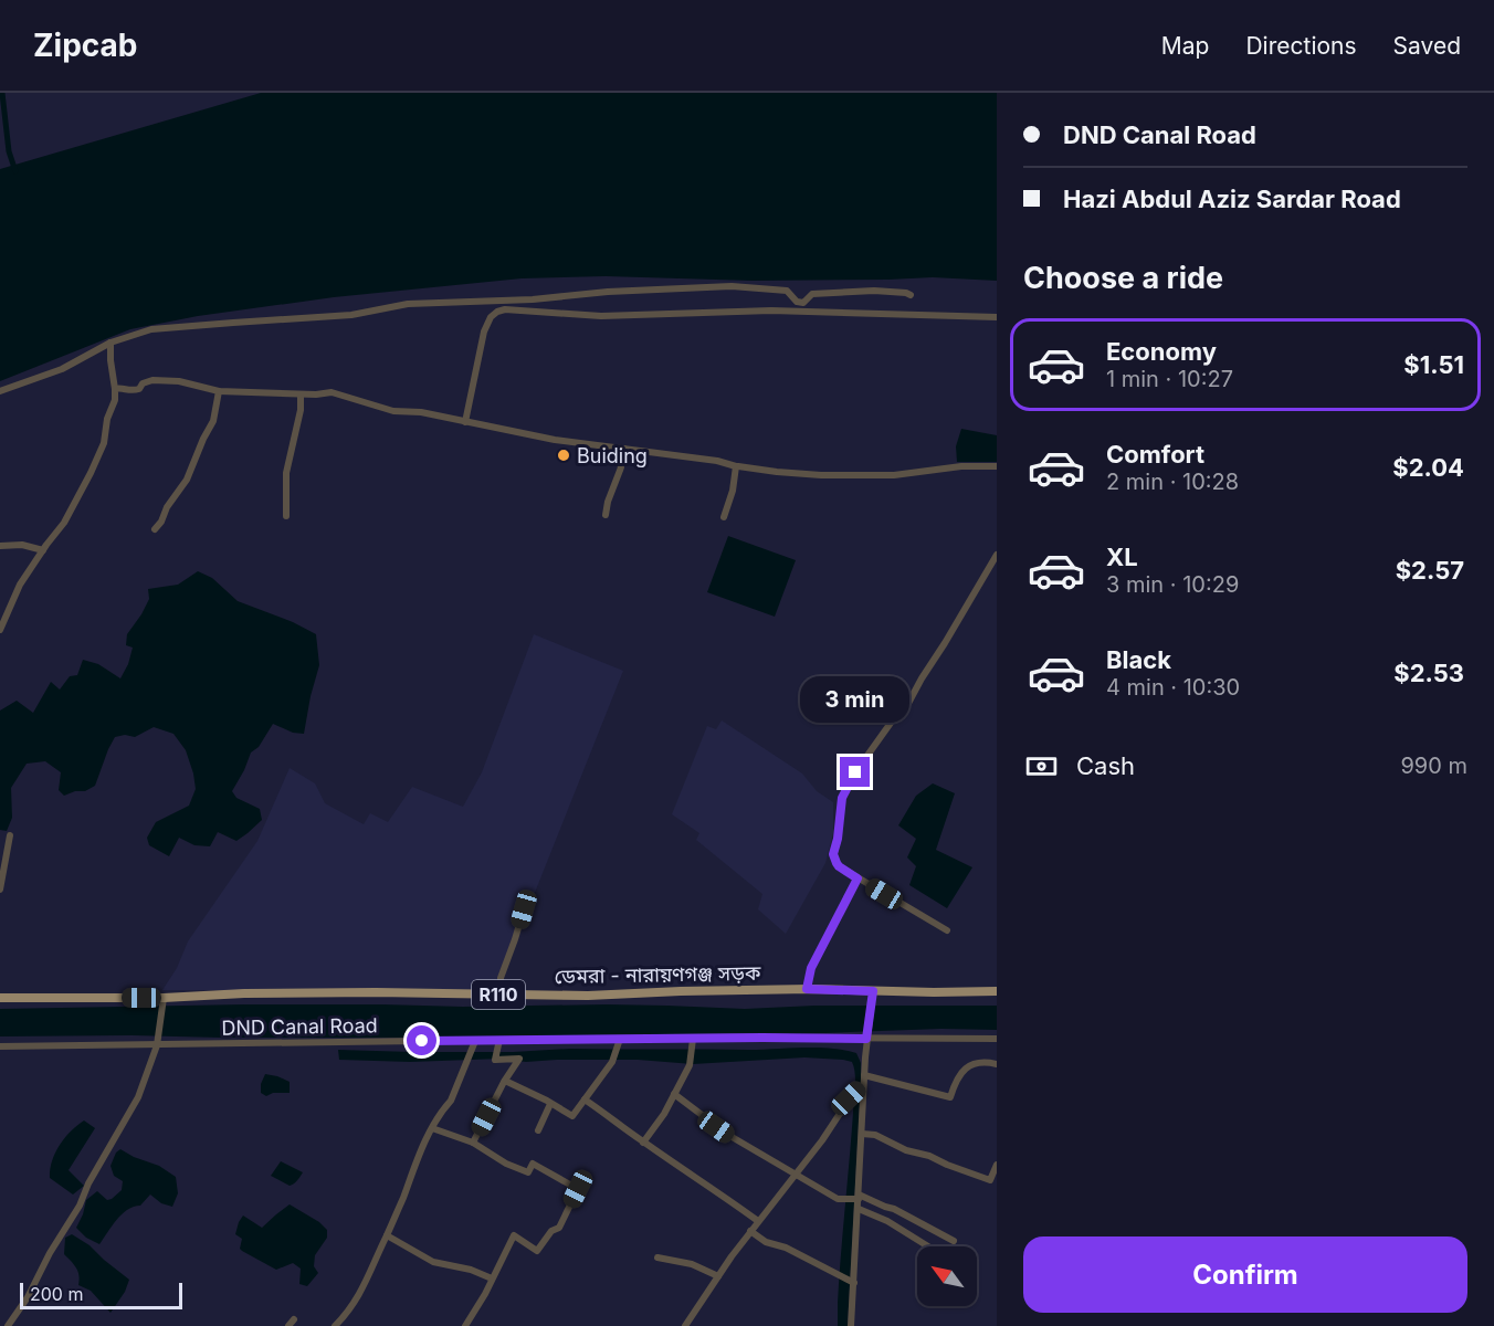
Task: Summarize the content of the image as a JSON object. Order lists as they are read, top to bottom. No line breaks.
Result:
{"streets":{"main road":["ডেমরা - নারায়ণগঞ্জ সড়ক","R110"],"street":["DND Canal Road"]},"places":["Buiding"],"scale_bar":"200 m","north":"top left","page":{"header":"Zipcab","nav":["Map","Directions","Saved"],"banner":["DND Canal Road","Hazi Abdul Aziz Sardar Road"],"heading":"Choose a ride","list":[{"name":"Economy","note":"1 min · 10:27","value":"$1.51"},{"name":"Comfort","note":"2 min · 10:28","value":"$2.04"},{"name":"XL","note":"3 min · 10:29","value":"$2.57"},{"name":"Black","note":"4 min · 10:30","value":"$2.53"}],"bubble":"3 min","pay":["Cash","990 m"],"buttons":"Confirm","scale":"200 m"}}
